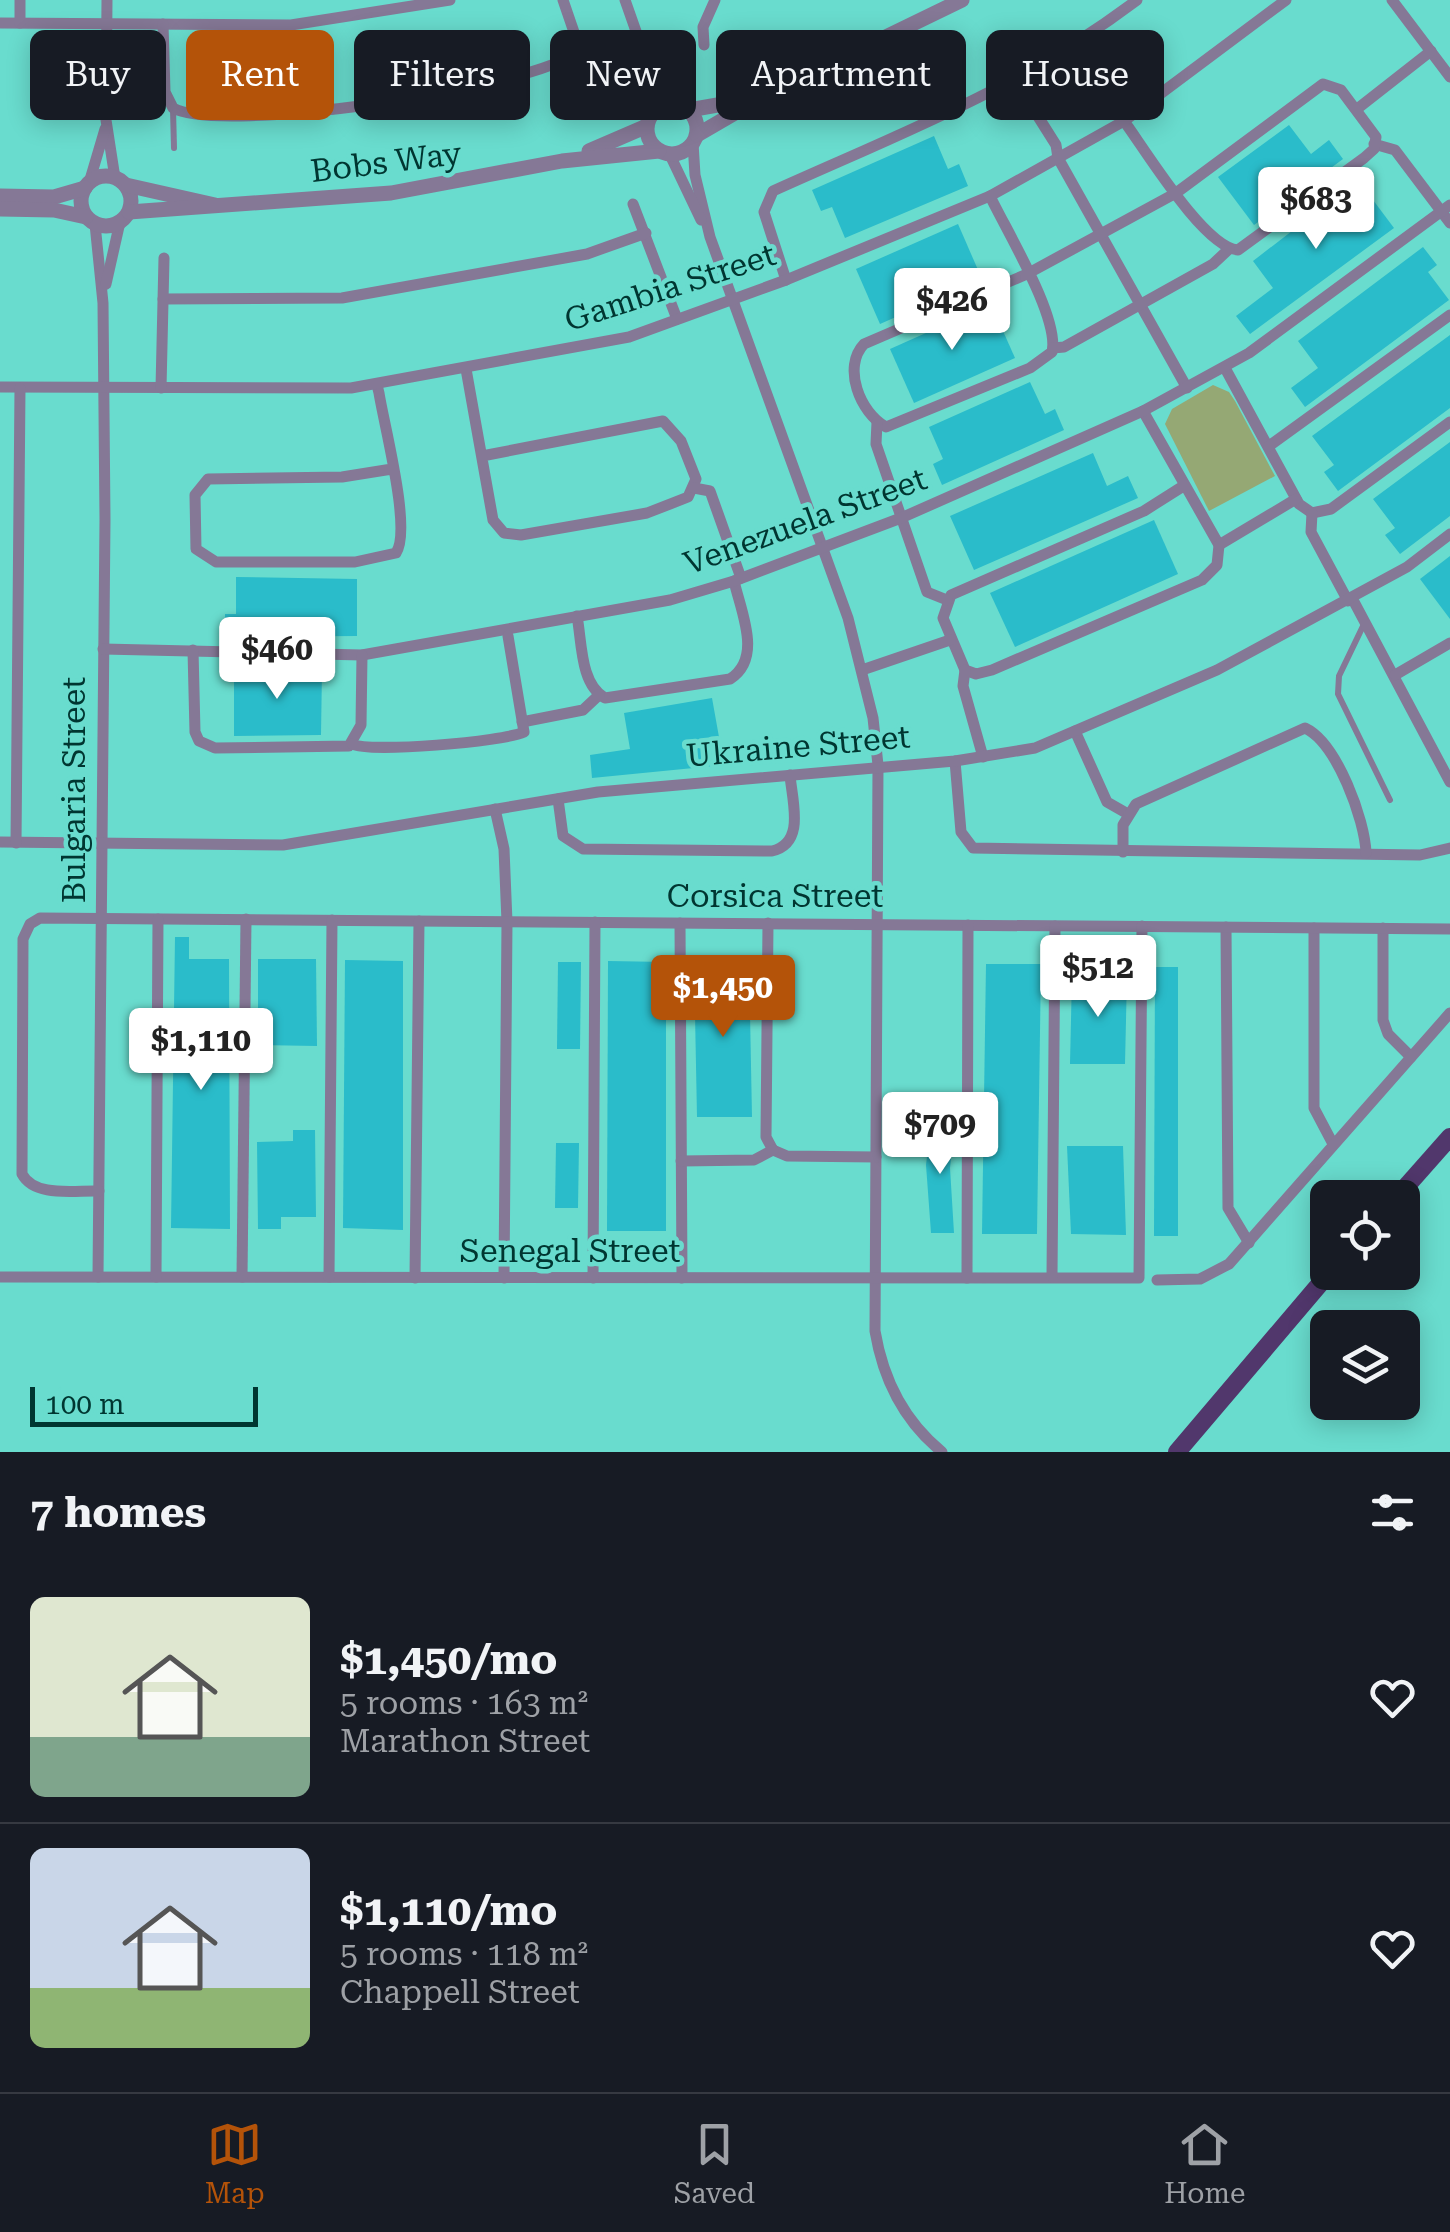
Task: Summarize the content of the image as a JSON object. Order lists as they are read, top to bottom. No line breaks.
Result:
{"streets":{"street":["Bobs Way","Gambia Street","Venezuela Street","Ukraine Street","Bulgaria Street","Corsica Street","Senegal Street"]},"crossings":[["Bobs Way","Bulgaria Street"],["Gambia Street","Bulgaria Street"],["Venezuela Street","Bulgaria Street"],["Ukraine Street","Bulgaria Street"],["Bulgaria Street","Corsica Street"],["Bulgaria Street","Senegal Street"],["Corsica Street","Senegal Street"]],"scale_bar":"100 m","page":{"chip":["Buy","Rent","Filters","New","Apartment","House"],"price":["$683","$426","$460","$512","$1,450","$1,110","$709"],"scale":"100 m","heading":"7 homes","list":[{"name":"$1,450/mo","note":"5 rooms · 163 m² · Marathon Street"},{"name":"$1,110/mo","note":"5 rooms · 118 m² · Chappell Street"}],"tabs":["Map","Saved","Home"]}}
